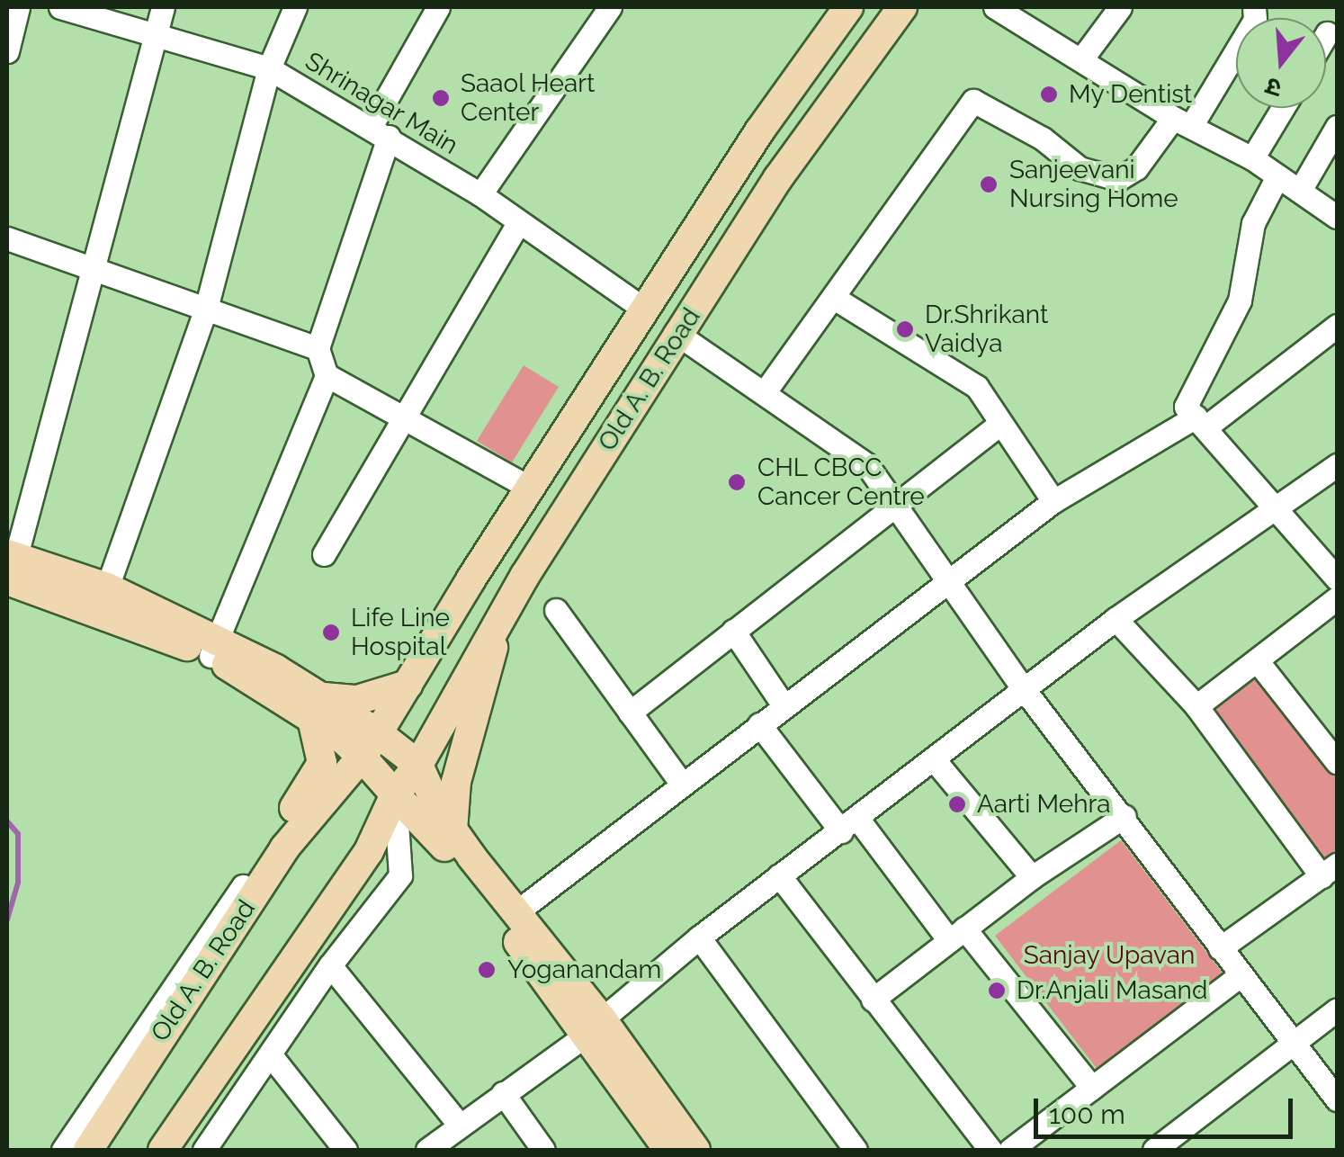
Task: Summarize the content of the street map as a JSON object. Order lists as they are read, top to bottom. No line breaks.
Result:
{"streets":{"main road":["Old A. B. Road"],"street":["Shrinagar Main"]},"crossings":[["Shrinagar Main","Old A. B. Road"]],"parks":["Sanjay Upavan"],"places":["My Dentist","Saaol Heart Center","Sanjeevani Nursing Home","Dr.Shrikant Vaidya","CHL CBCC Cancer Centre","Life Line Hospital","Aarti Mehra","Yoganandam","Dr.Anjali Masand"],"scale_bar":"100 m","north":"bottom"}
